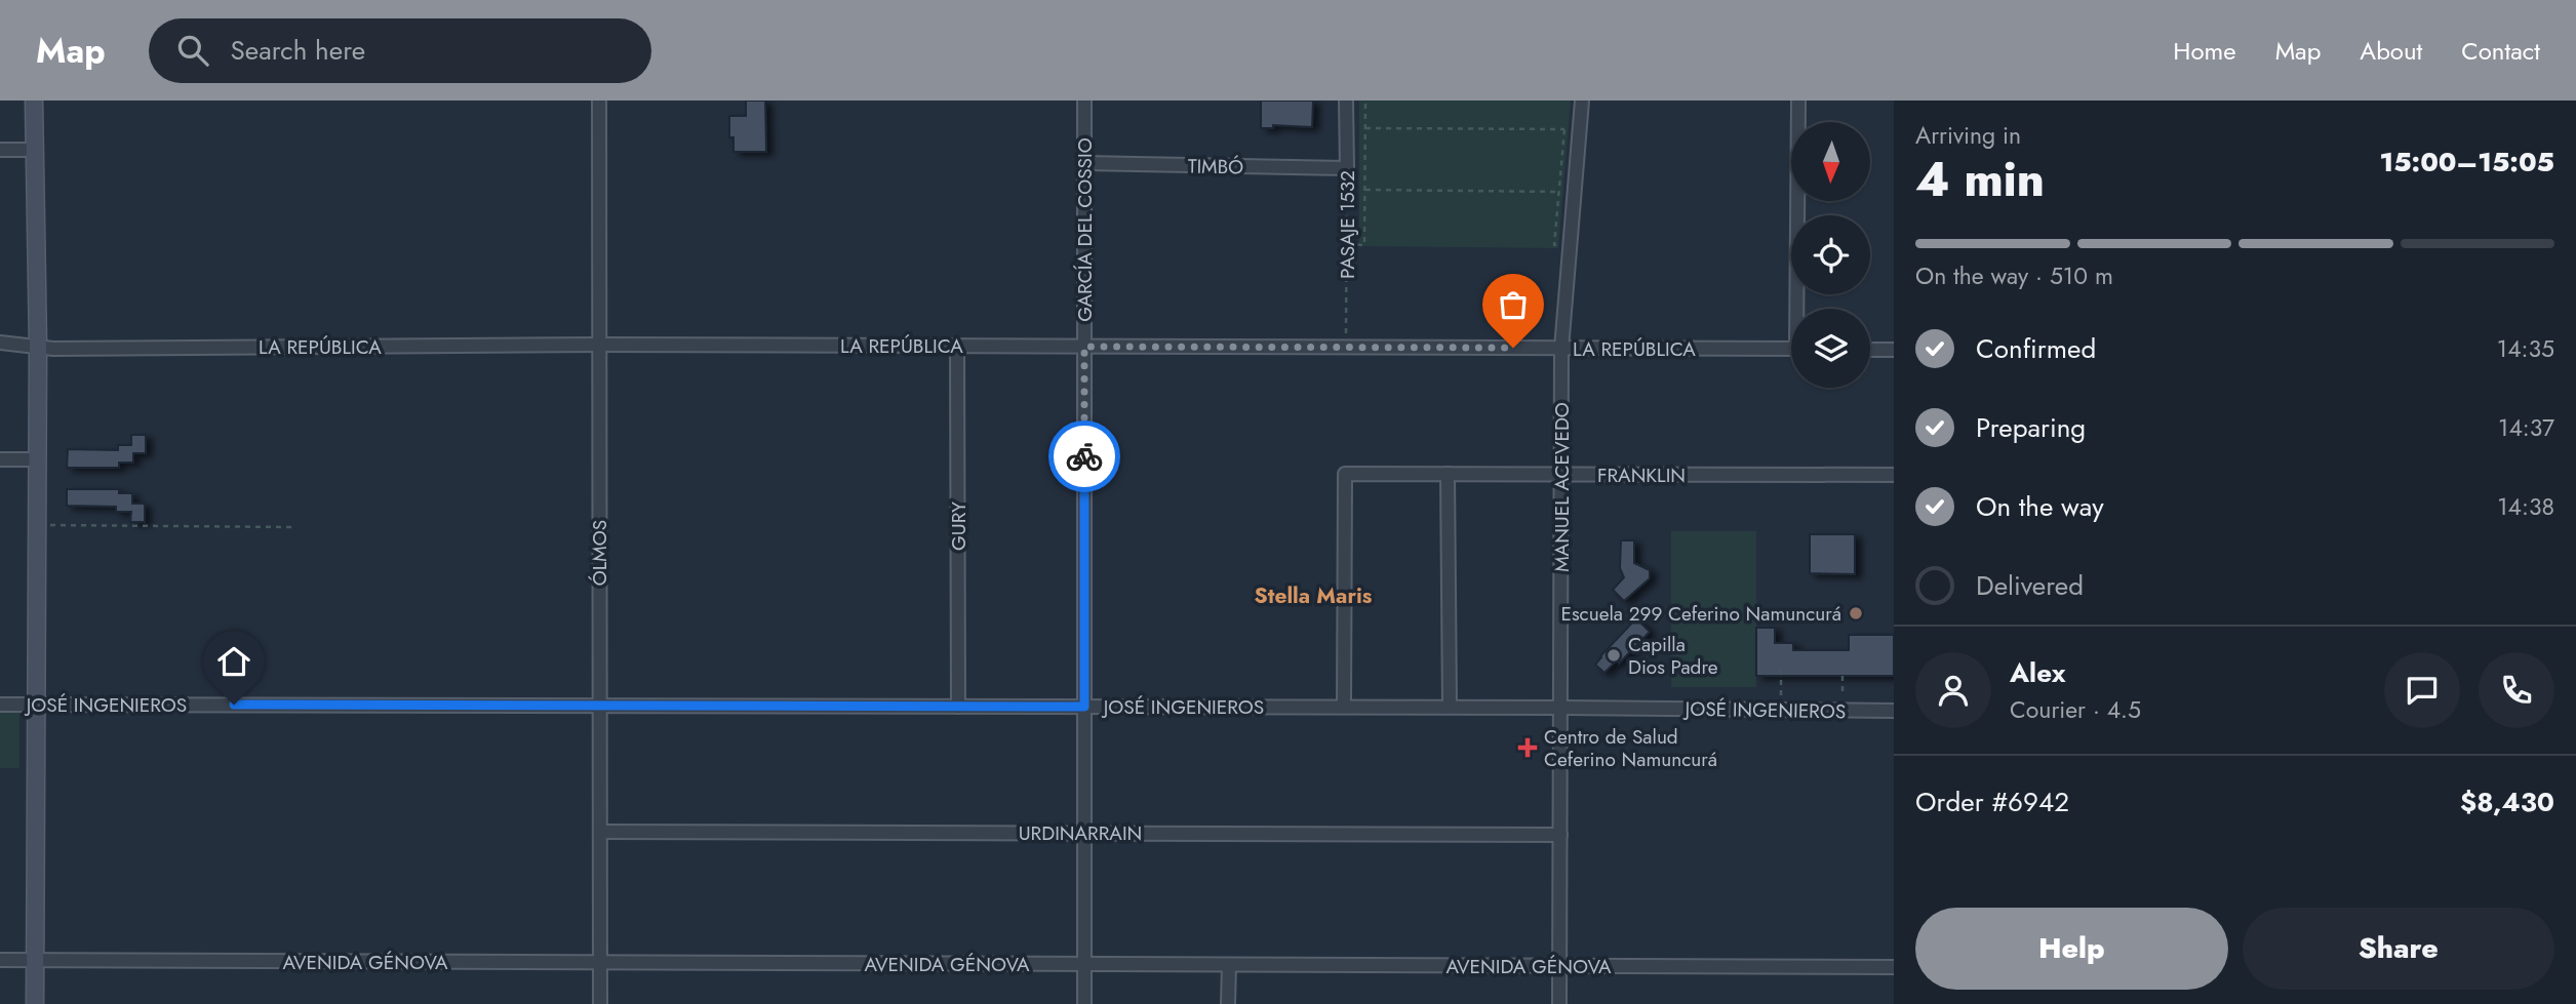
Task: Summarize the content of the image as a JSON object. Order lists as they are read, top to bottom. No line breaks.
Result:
{"streets":{"street":["TIMBÓ","PASAJE 1532","GARCÍA DEL COSSIO","LA REPÚBLICA","FRANKLIN","MANUEL ACEVEDO","GURY","ÓLMOS","JOSÉ INGENIEROS","URDINARRAIN","AVENIDA GÉNOVA"]},"crossings":[["TIMBÓ","PASAJE 1532"],["TIMBÓ","GARCÍA DEL COSSIO"],["PASAJE 1532","LA REPÚBLICA"],["GARCÍA DEL COSSIO","LA REPÚBLICA"],["GARCÍA DEL COSSIO","JOSÉ INGENIEROS"],["GARCÍA DEL COSSIO","URDINARRAIN"],["GARCÍA DEL COSSIO","AVENIDA GÉNOVA"],["LA REPÚBLICA","MANUEL ACEVEDO"],["LA REPÚBLICA","GURY"],["LA REPÚBLICA","ÓLMOS"],["FRANKLIN","MANUEL ACEVEDO"],["FRANKLIN","JOSÉ INGENIEROS"],["MANUEL ACEVEDO","JOSÉ INGENIEROS"],["MANUEL ACEVEDO","URDINARRAIN"],["MANUEL ACEVEDO","AVENIDA GÉNOVA"],["GURY","JOSÉ INGENIEROS"],["ÓLMOS","JOSÉ INGENIEROS"],["ÓLMOS","URDINARRAIN"],["ÓLMOS","AVENIDA GÉNOVA"]],"districts":["Stella Maris"],"places":{"other":["Escuela 299 Ceferino Namuncurá","Capilla Dios Padre"],"health":["Centro de Salud Ceferino Namuncurá"]},"north":"bottom","page":{"header":"Map","search":"Search here","nav":["Home","Map","About","Contact"],"heading":["4 min","Arriving in","15:00–15:05"],"panel":["Alex","Courier · 4.5","Order #6942","$8,430"],"bar":"On the way · 510 m","list":[["Confirmed","14:35"],["Preparing","14:37"],["On the way","14:38"],"Delivered"],"buttons":["Help","Share"]}}
